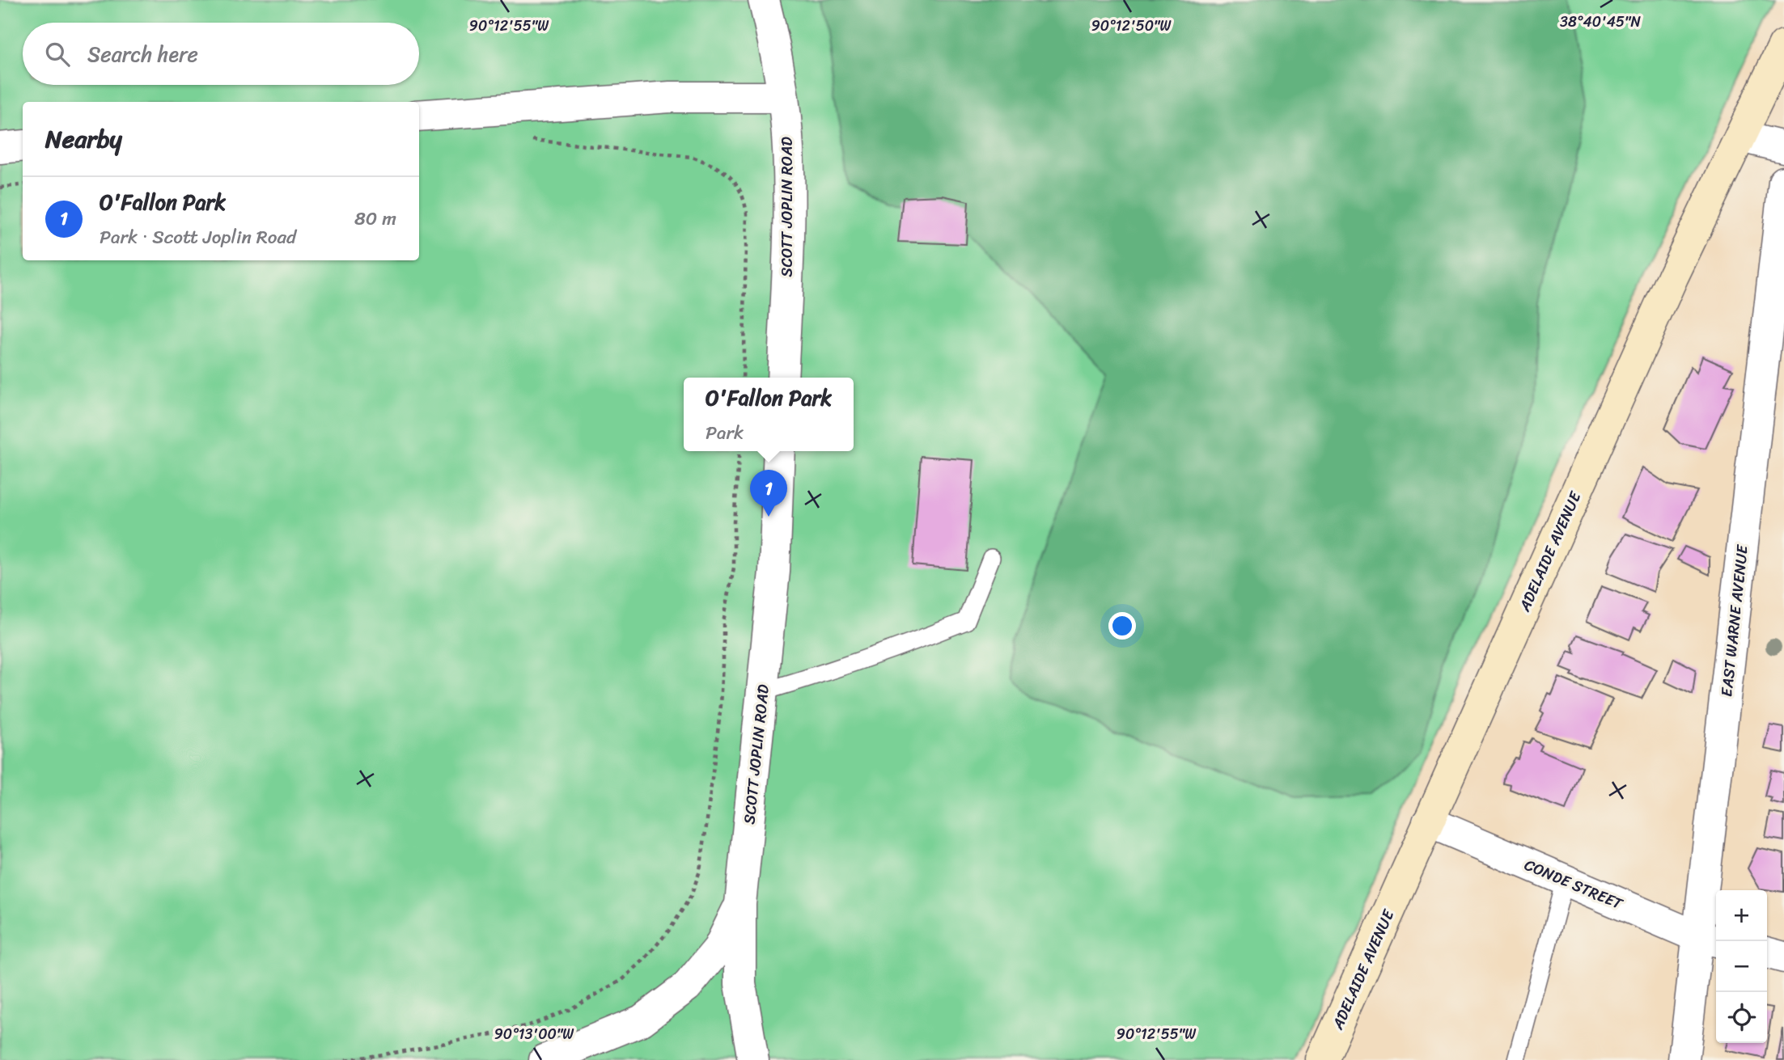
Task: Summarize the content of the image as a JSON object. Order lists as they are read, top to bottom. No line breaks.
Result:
{"streets":{"main road":["ADELAIDE AVENUE"],"street":["SCOTT JOPLIN ROAD","EAST WARNE AVENUE","CONDE STREET"]},"crossings":[["ADELAIDE AVENUE","CONDE STREET"],["EAST WARNE AVENUE","CONDE STREET"]],"page":{"search":"Search here","heading":"Nearby","list":[{"mark":"1","name":"O'Fallon Park","note":"Park · Scott Joplin Road","value":"80 m"}],"popup":["O'Fallon Park","Park"],"pins":"1","map_buttons":["+","−"]},"coordinates":["38°40'45\"N","90°12'55\"W","90°12'50\"W","90°13'00\"W"]}
